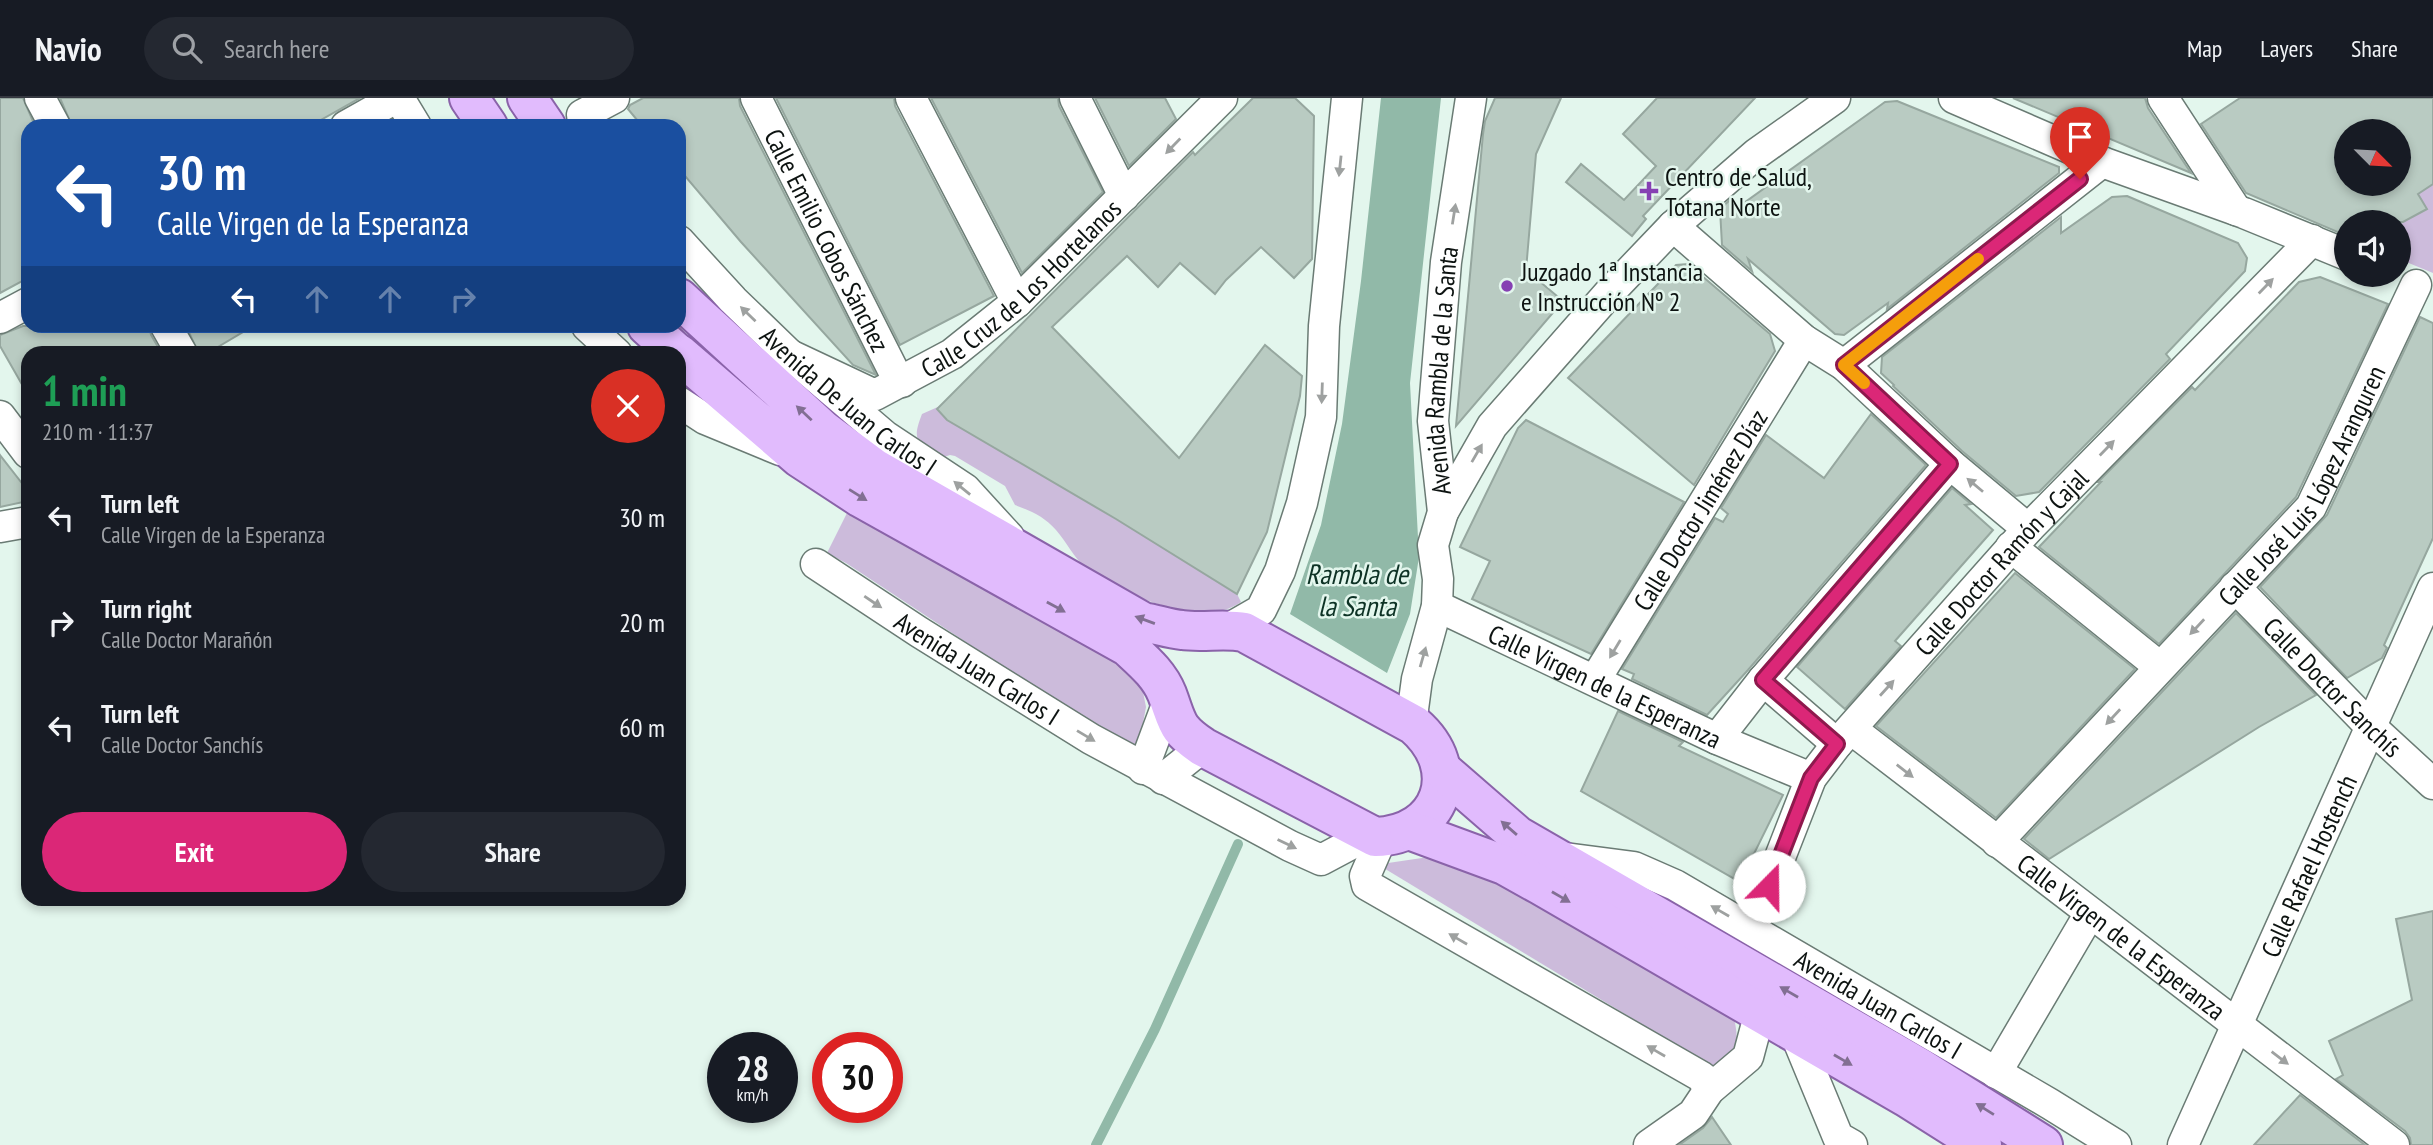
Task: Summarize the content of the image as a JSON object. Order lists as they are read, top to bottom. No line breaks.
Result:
{"streets":{"street":["Calle Emilio Cobos Sánchez","Calle Cruz de Los Hortelanos","Avenida Rambla de la Santa","Avenida De Juan Carlos I","Calle José Luis López Aranguren","Calle Doctor Jiménez Díaz","Calle Doctor Ramón y Cajal","Avenida Juan Carlos I","Calle Virgen de la Esperanza","Calle Doctor Sanchís","Calle Rafael Hostench"]},"crossings":[["Calle Emilio Cobos Sánchez","Calle Cruz de Los Hortelanos"],["Calle Cruz de Los Hortelanos","Avenida De Juan Carlos I"],["Avenida Rambla de la Santa","Calle Virgen de la Esperanza"],["Calle José Luis López Aranguren","Calle Virgen de la Esperanza"],["Calle José Luis López Aranguren","Calle Doctor Sanchís"],["Calle Doctor Jiménez Díaz","Calle Virgen de la Esperanza"],["Calle Doctor Ramón y Cajal","Avenida Juan Carlos I"],["Calle Doctor Ramón y Cajal","Calle Virgen de la Esperanza"],["Calle Virgen de la Esperanza","Calle Rafael Hostench"],["Calle Doctor Sanchís","Calle Rafael Hostench"]],"one_way":["Calle José Luis López Aranguren"],"water":["Rambla de la Santa"],"places":{"health":["Centro de Salud, Totana Norte"],"other":["Juzgado 1ª Instancia e Instrucción Nº 2"]},"north":"bottom right","page":{"header":"Navio","search":"Search here","nav":["Map","Layers","Share"],"turn":["30 m","Calle Virgen de la Esperanza"],"heading":["1 min","210 m · 11:37"],"list":[{"name":"Turn left","note":"Calle Virgen de la Esperanza","value":"30 m"},{"name":"Turn right","note":"Calle Doctor Marañón","value":"20 m"},{"name":"Turn left","note":"Calle Doctor Sanchís","value":"60 m"}],"buttons":["Exit","Share"],"speed":"28 km/h","limit":"30"}}
